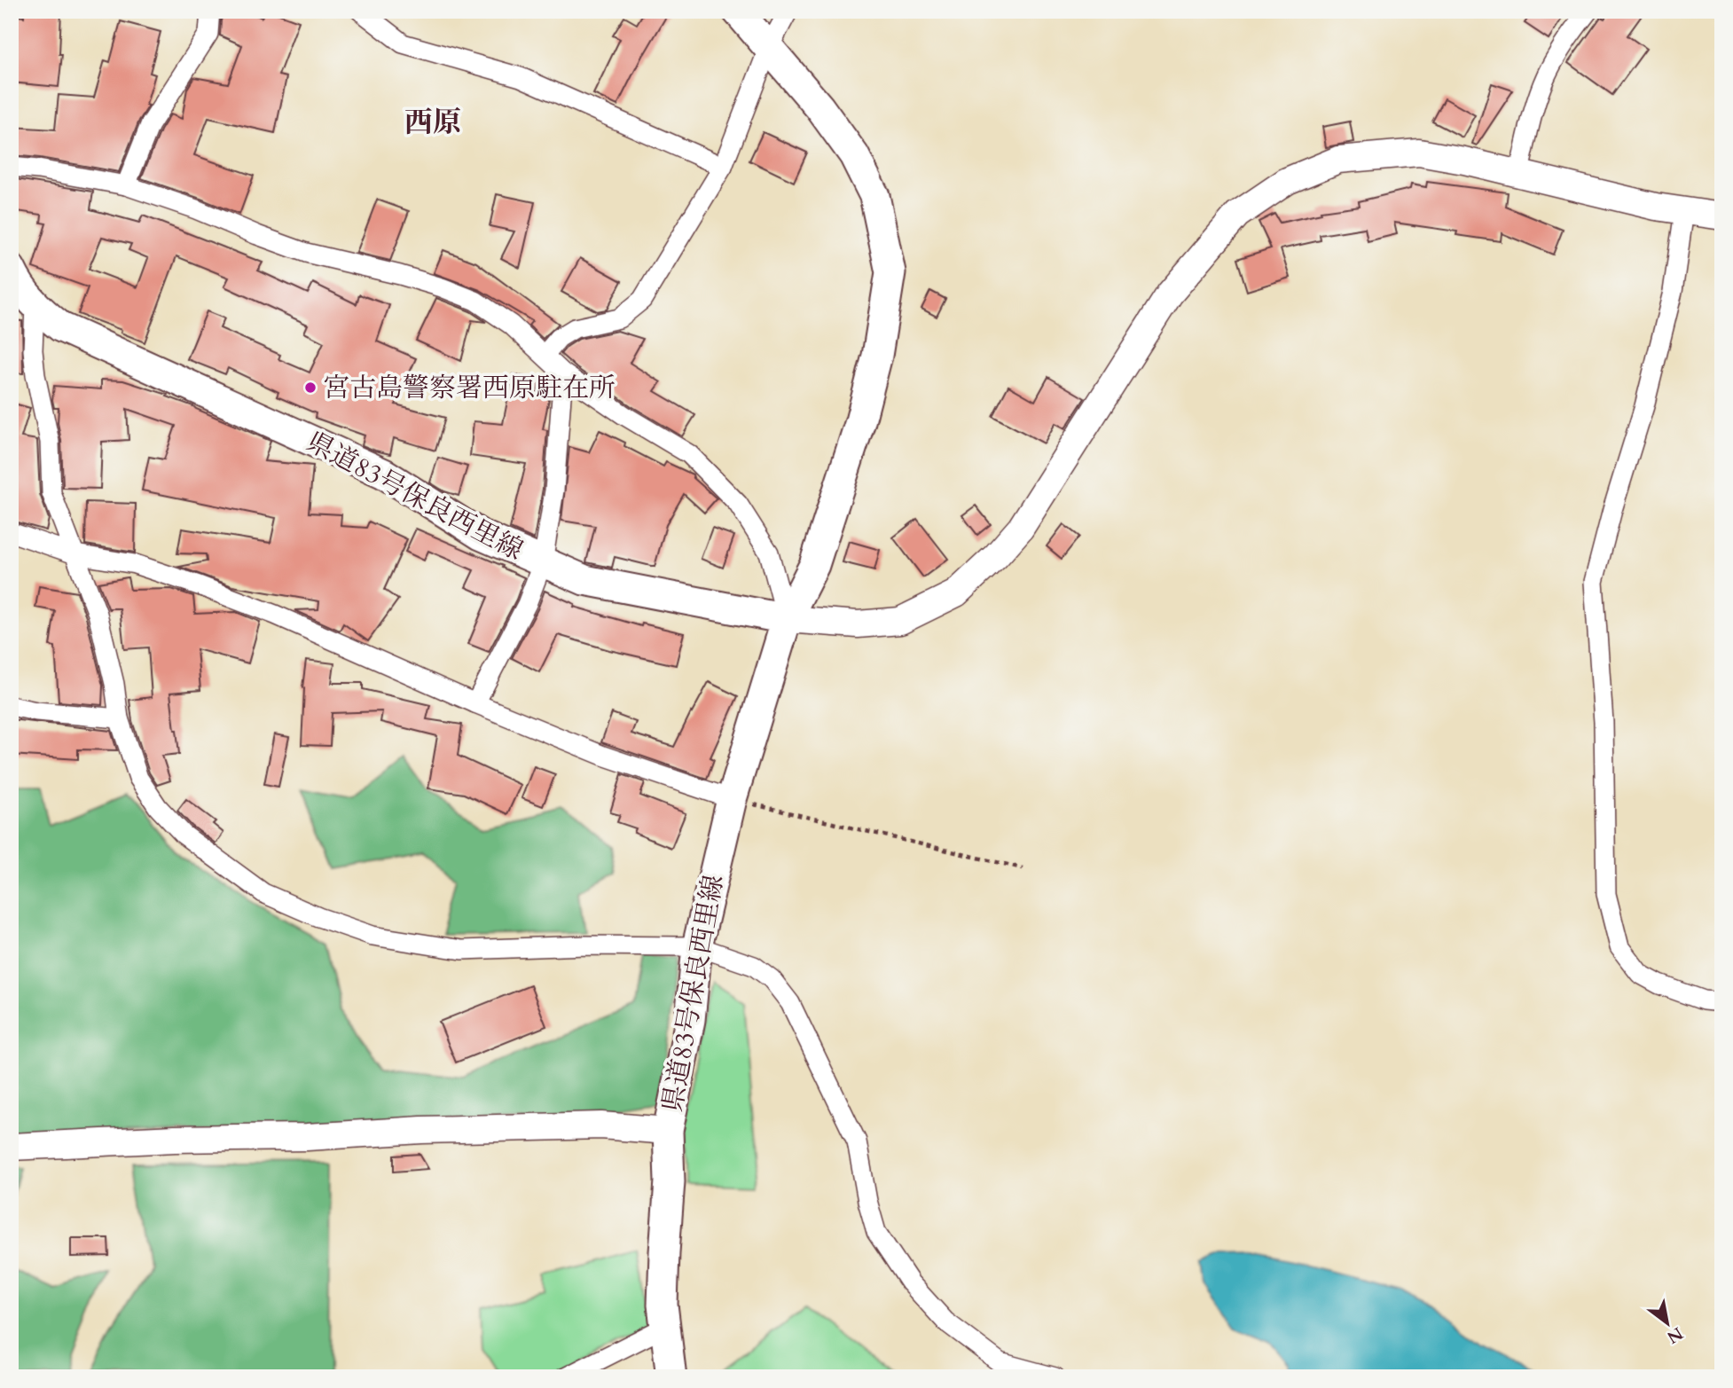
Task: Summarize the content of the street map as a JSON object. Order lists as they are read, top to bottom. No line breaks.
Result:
{"streets":{"main road":["県道83号保良西里線"]},"districts":["西原"],"places":["宮古島警察署西原駐在所"],"north":"bottom right"}
